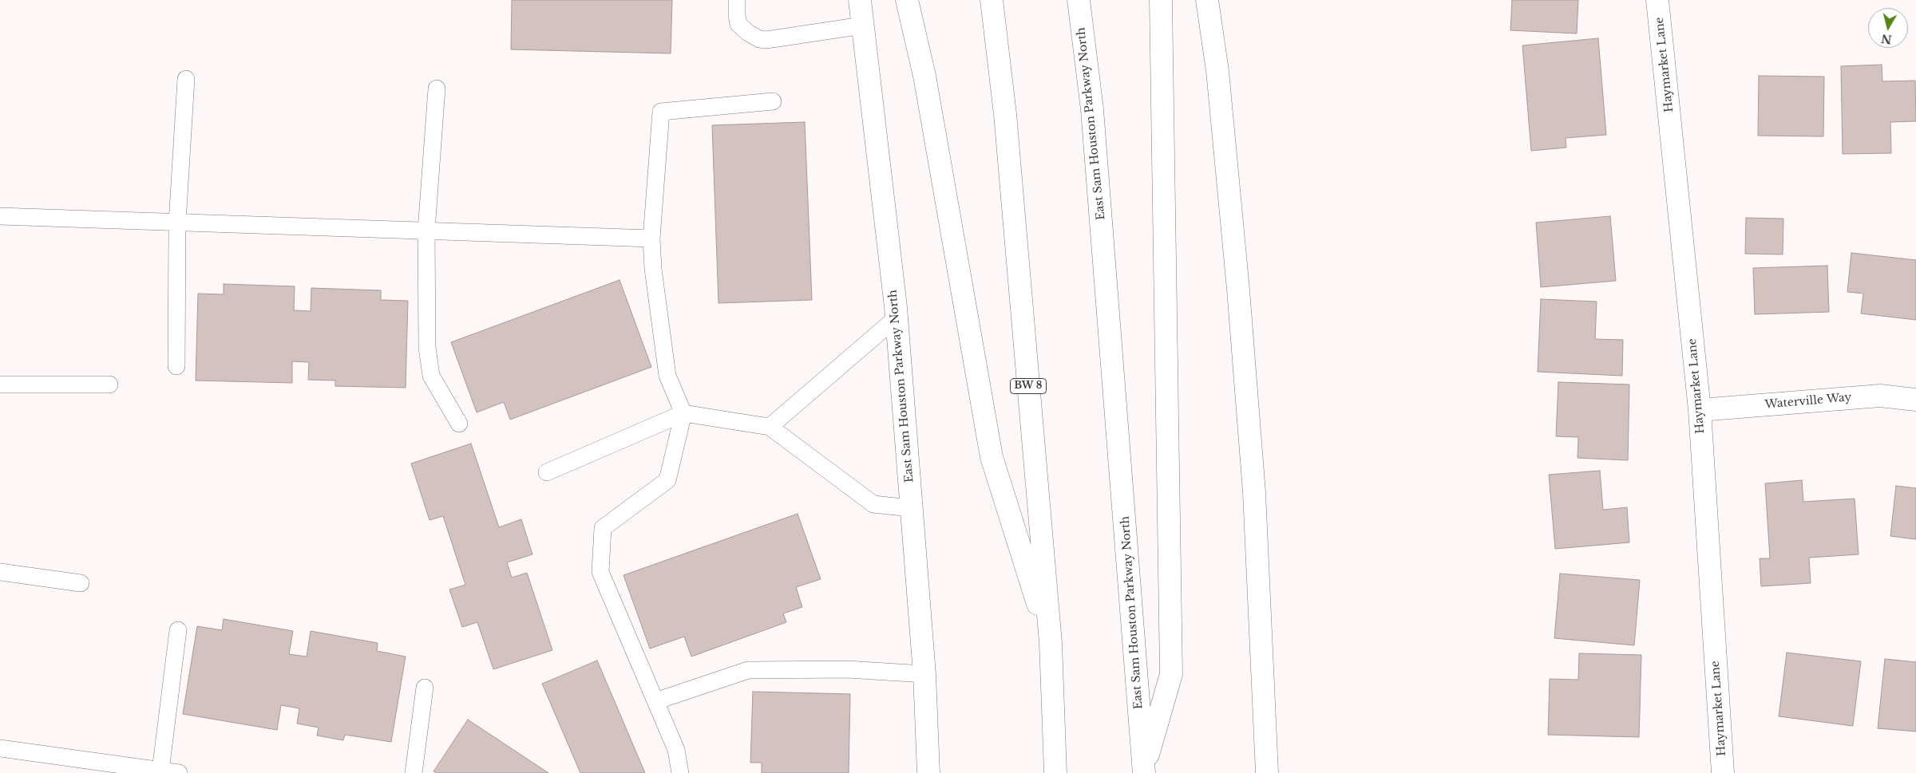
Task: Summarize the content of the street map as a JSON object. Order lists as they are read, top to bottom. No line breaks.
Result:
{"streets":{"main road":["Haymarket Lane","East Sam Houston Parkway North","BW 8","Waterville Way"]},"crossings":[["Haymarket Lane","Waterville Way"]],"north":"bottom"}
